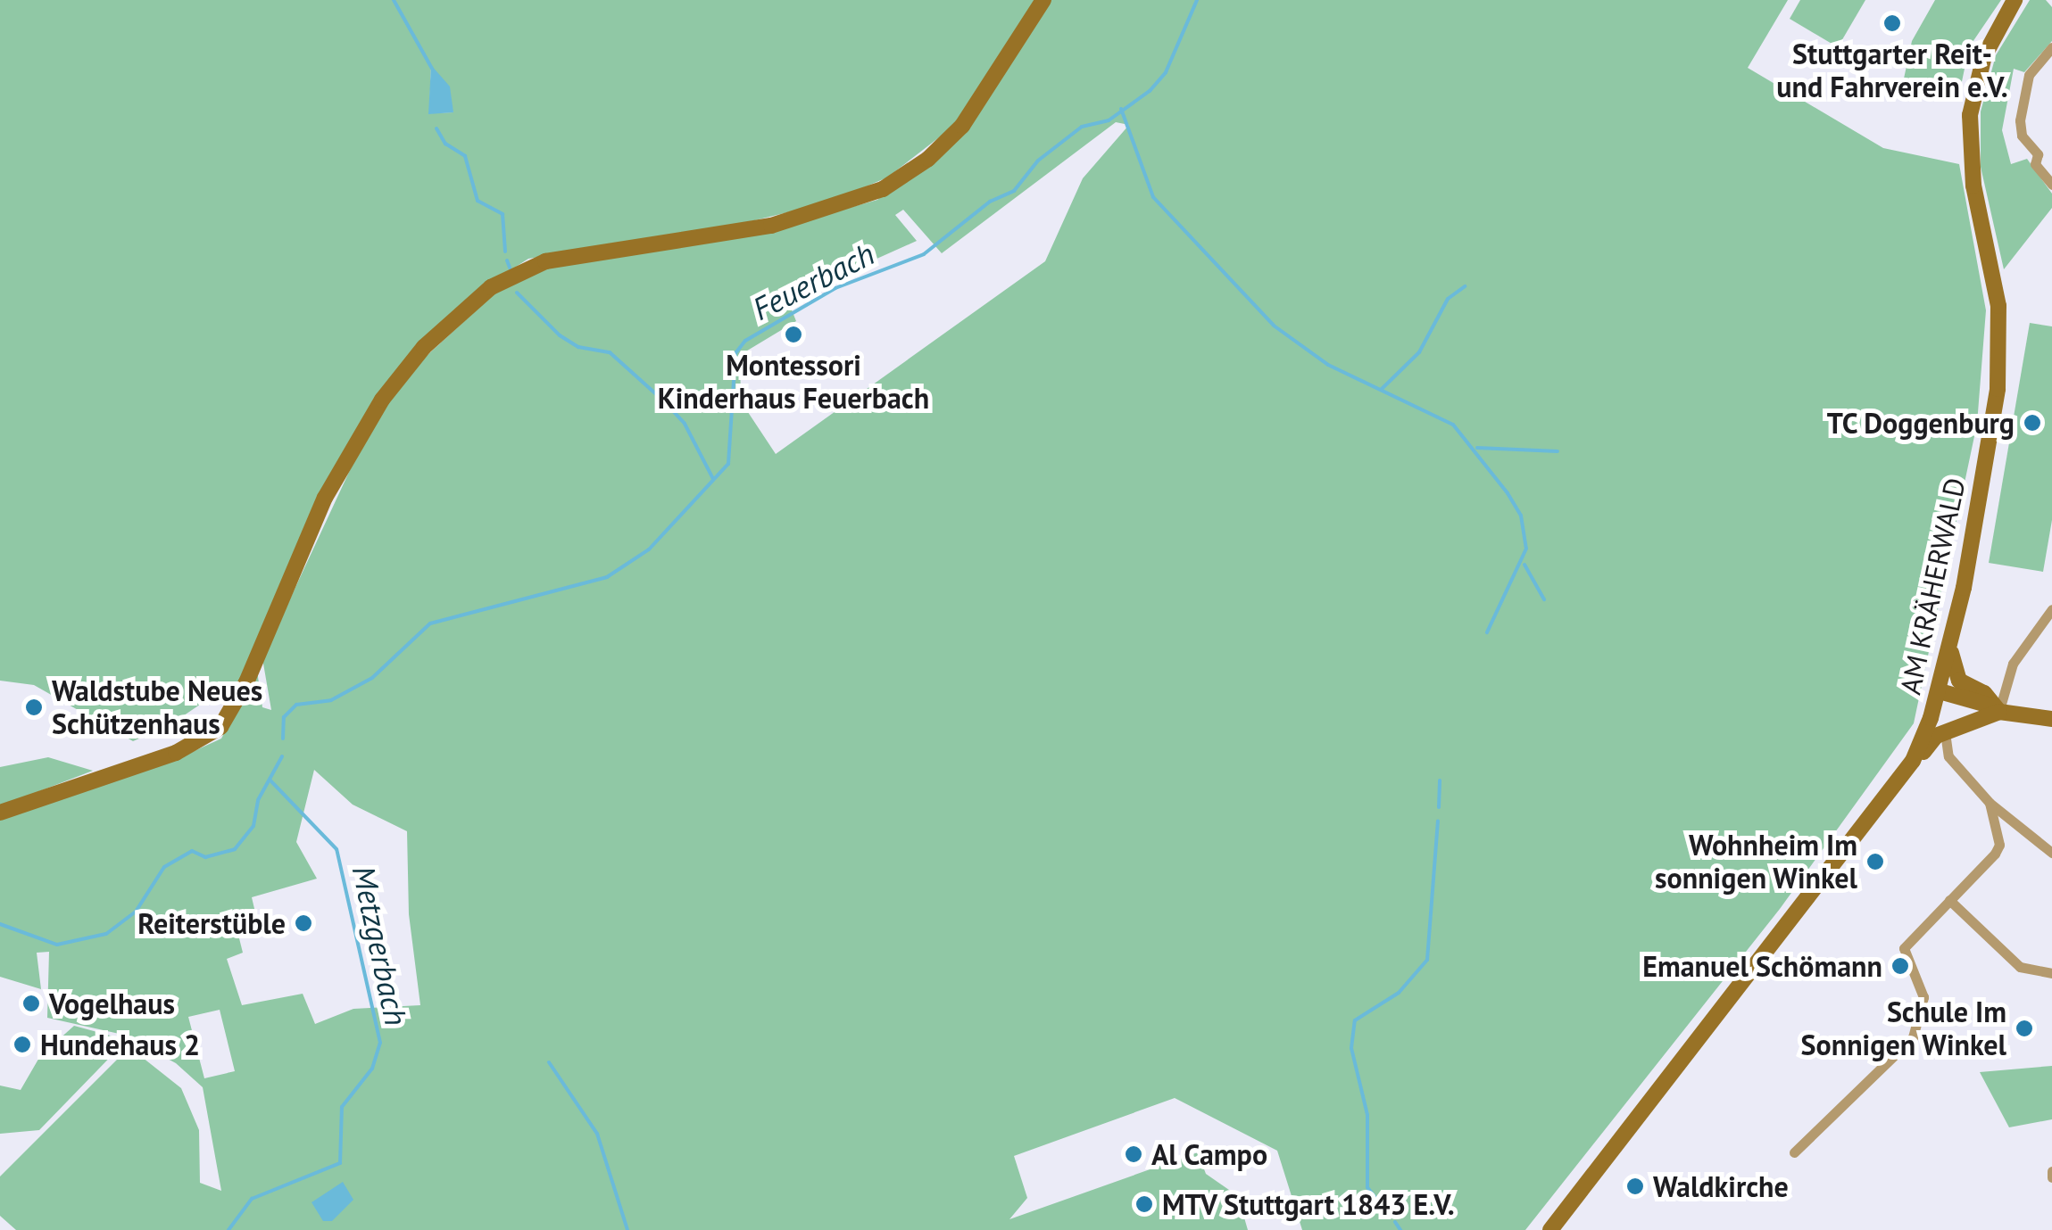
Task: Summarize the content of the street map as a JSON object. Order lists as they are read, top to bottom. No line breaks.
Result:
{"streets":{"main road":["AM KRÄHERWALD"]},"water":["Feuerbach","Metzgerbach"],"places":["Stuttgarter Reit- und Fahrverein e.V.","Montessori Kinderhaus Feuerbach","TC Doggenburg","Waldstube Neues Schützenhaus","Wohnheim Im sonnigen Winkel","Reiterstüble","Emanuel Schömann","Vogelhaus","Schule Im Sonnigen Winkel","Hundehaus 2","Al Campo","Waldkirche","MTV Stuttgart 1843 E.V."]}
